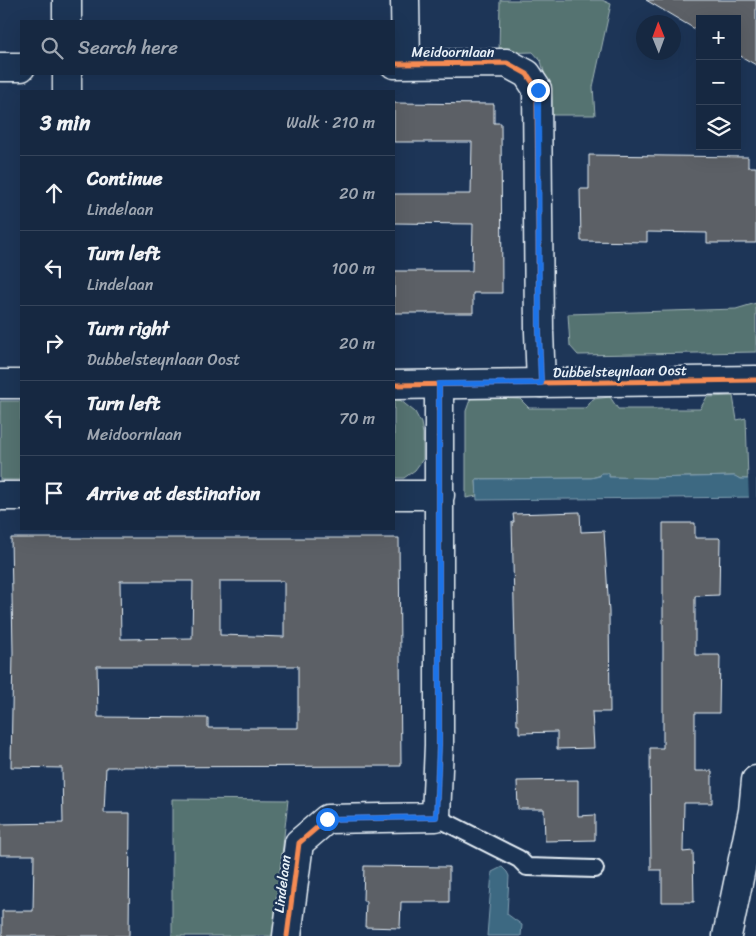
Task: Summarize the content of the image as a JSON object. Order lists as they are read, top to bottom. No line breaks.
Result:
{"streets":{"street":["Meidoornlaan","Dubbelsteynlaan Oost","Lindelaan"]},"crossings":[["Meidoornlaan","Dubbelsteynlaan Oost"]],"north":"top","page":{"map_buttons":["+","−"],"search":"Search here","heading":["3 min","Walk · 210 m"],"list":[["Continue","Lindelaan","20 m"],["Turn left","Lindelaan","100 m"],["Turn right","Dubbelsteynlaan Oost","20 m"],["Turn left","Meidoornlaan","70 m"],"Arrive at destination"]}}
